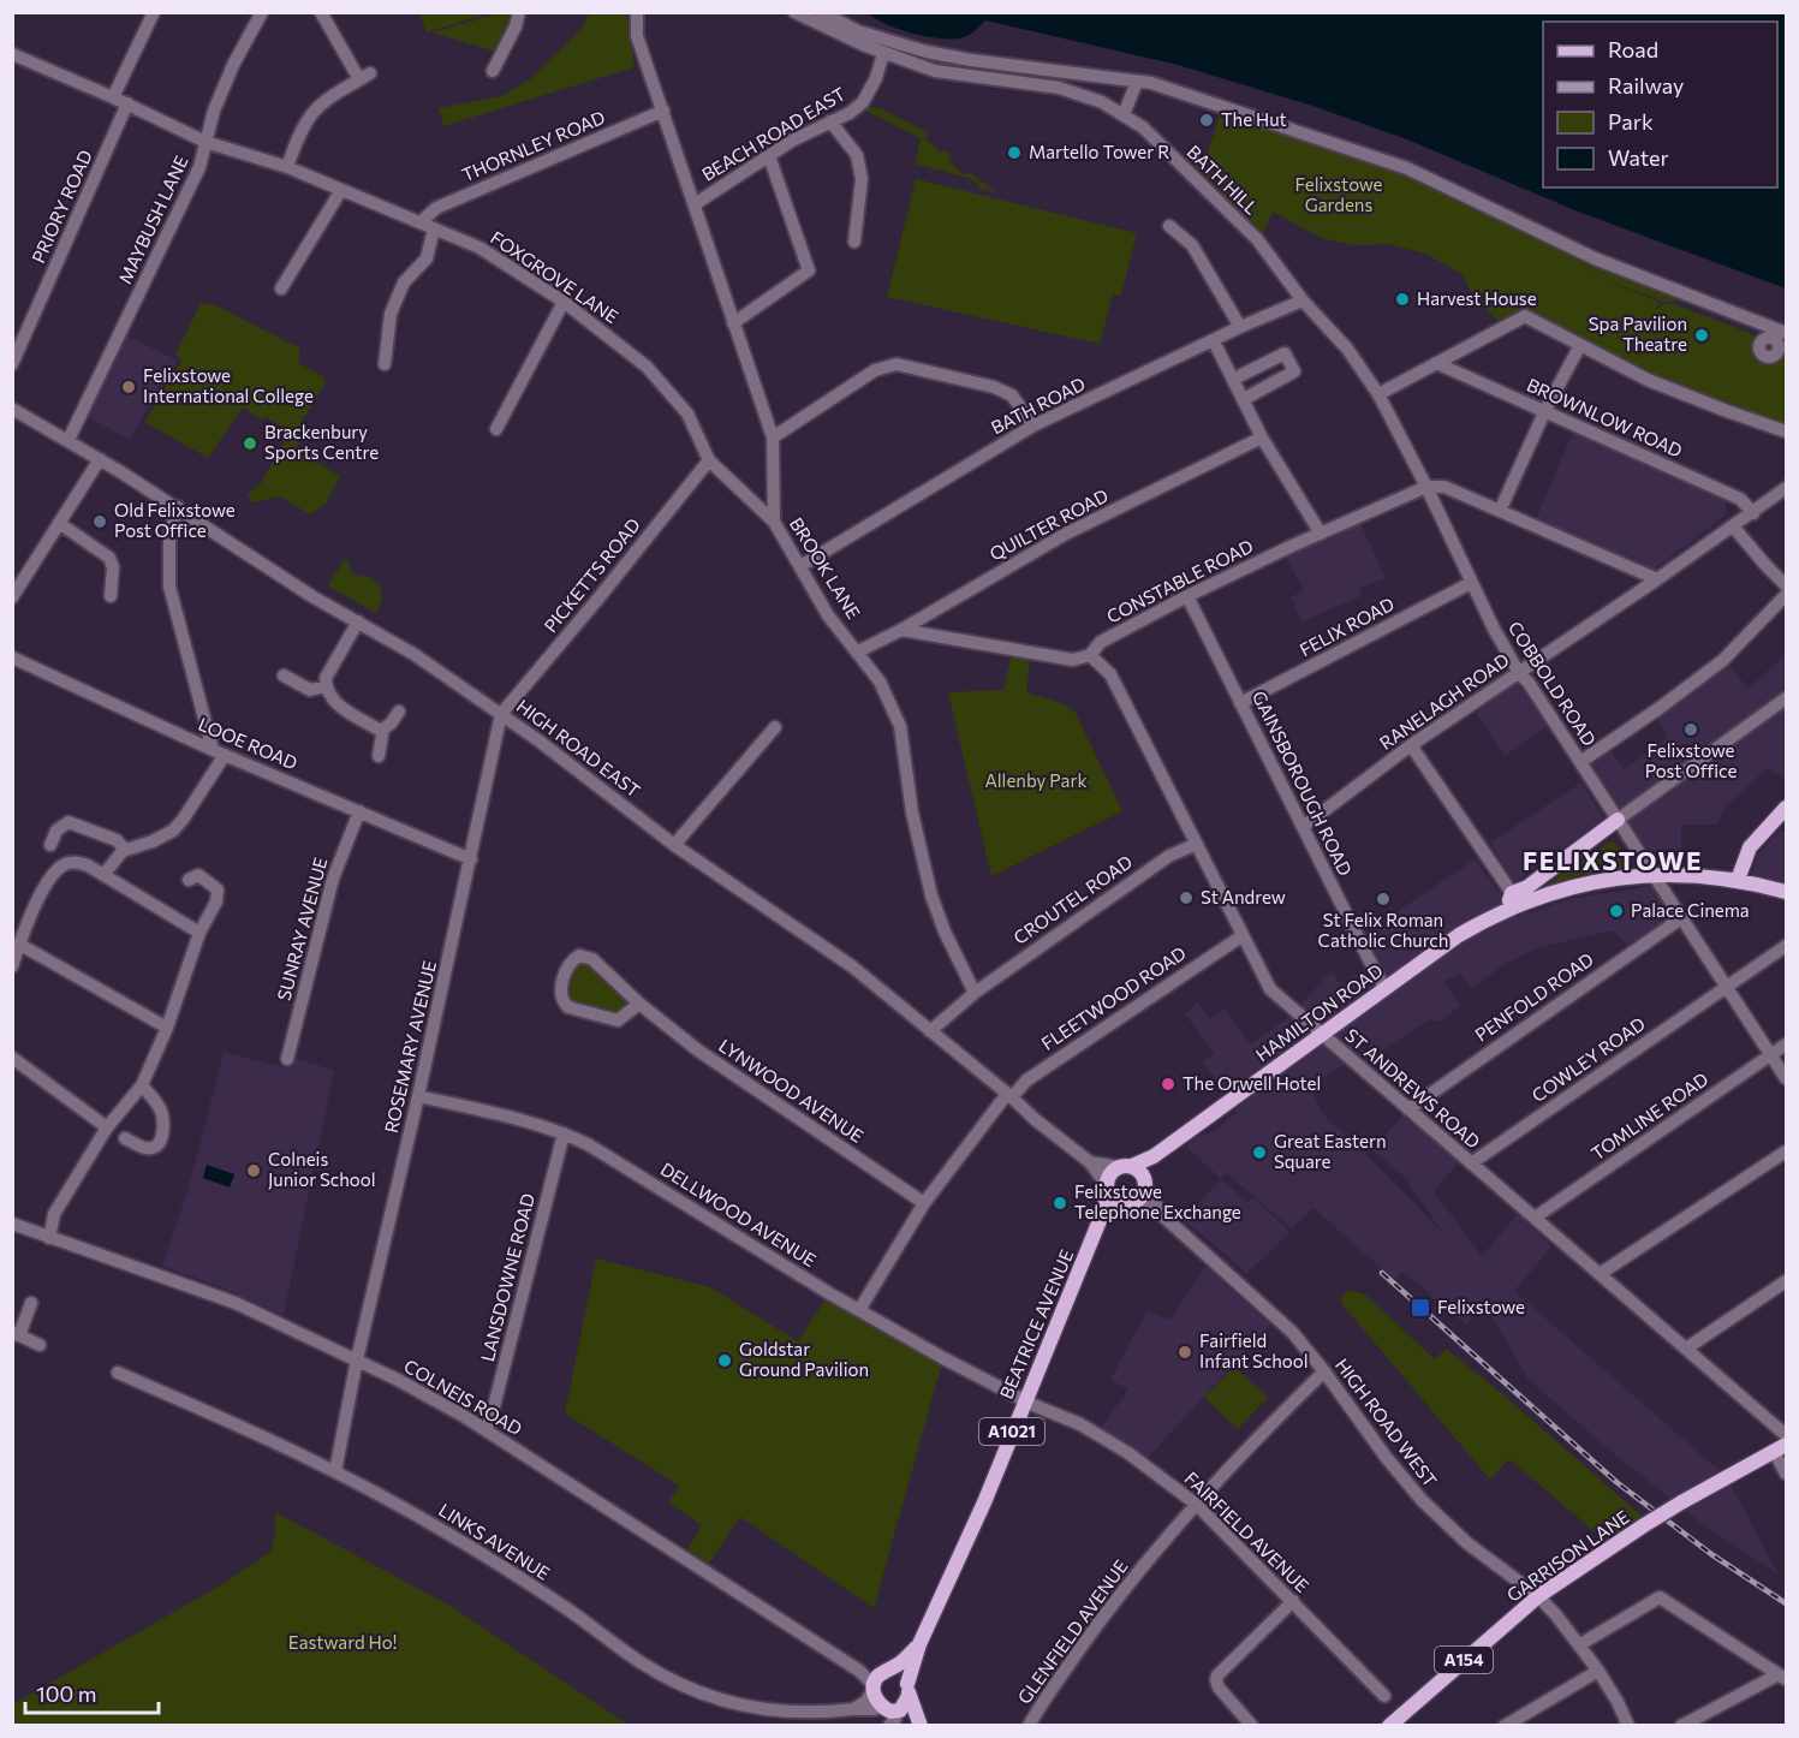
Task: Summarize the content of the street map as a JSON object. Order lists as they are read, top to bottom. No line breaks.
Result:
{"streets":{"main road":["HAMILTON ROAD","BEATRICE AVENUE","A1021","GARRISON LANE","A154"],"street":["BEACH ROAD EAST","THORNLEY ROAD","BATH HILL","PRIORY ROAD","MAYBUSH LANE","FOXGROVE LANE","BATH ROAD","BROWNLOW ROAD","QUILTER ROAD","BROOK LANE","PICKETTS ROAD","CONSTABLE ROAD","FELIX ROAD","COBBOLD ROAD","RANELAGH ROAD","LOOE ROAD","HIGH ROAD EAST","GAINSBOROUGH ROAD","CROUTEL ROAD","SUNRAY AVENUE","PENFOLD ROAD","FLEETWOOD ROAD","ROSEMARY AVENUE","COWLEY ROAD","ST ANDREWS ROAD","LYNWOOD AVENUE","TOMLINE ROAD","DELLWOOD AVENUE","LANSDOWNE ROAD","COLNEIS ROAD","HIGH ROAD WEST","FAIRFIELD AVENUE","LINKS AVENUE","GLENFIELD AVENUE"]},"crossings":[["BEACH ROAD EAST","BATH HILL"],["BEACH ROAD EAST","BROOK LANE"],["THORNLEY ROAD","FOXGROVE LANE"],["THORNLEY ROAD","BROOK LANE"],["BATH HILL","BATH ROAD"],["BATH HILL","COBBOLD ROAD"],["PRIORY ROAD","FOXGROVE LANE"],["MAYBUSH LANE","FOXGROVE LANE"],["MAYBUSH LANE","HIGH ROAD EAST"],["FOXGROVE LANE","BROOK LANE"],["FOXGROVE LANE","PICKETTS ROAD"],["BATH ROAD","BROOK LANE"],["BATH ROAD","COBBOLD ROAD"],["BROWNLOW ROAD","RANELAGH ROAD"],["QUILTER ROAD","BROOK LANE"],["BROOK LANE","CROUTEL ROAD"],["PICKETTS ROAD","HIGH ROAD EAST"],["PICKETTS ROAD","ROSEMARY AVENUE"],["CONSTABLE ROAD","COBBOLD ROAD"],["CONSTABLE ROAD","GAINSBOROUGH ROAD"],["CONSTABLE ROAD","ST ANDREWS ROAD"],["FELIX ROAD","COBBOLD ROAD"],["FELIX ROAD","GAINSBOROUGH ROAD"],["COBBOLD ROAD","RANELAGH ROAD"],["COBBOLD ROAD","PENFOLD ROAD"],["COBBOLD ROAD","HAMILTON ROAD"],["COBBOLD ROAD","COWLEY ROAD"],["COBBOLD ROAD","TOMLINE ROAD"],["RANELAGH ROAD","GAINSBOROUGH ROAD"],["LOOE ROAD","SUNRAY AVENUE"],["LOOE ROAD","ROSEMARY AVENUE"],["HIGH ROAD EAST","FLEETWOOD ROAD"],["HIGH ROAD EAST","HAMILTON ROAD"],["HIGH ROAD EAST","ROSEMARY AVENUE"],["HIGH ROAD EAST","BEATRICE AVENUE"],["HIGH ROAD EAST","HIGH ROAD WEST"],["HIGH ROAD EAST","A1021"],["GAINSBOROUGH ROAD","HAMILTON ROAD"],["CROUTEL ROAD","ST ANDREWS ROAD"],["PENFOLD ROAD","ST ANDREWS ROAD"],["FLEETWOOD ROAD","ST ANDREWS ROAD"],["FLEETWOOD ROAD","LYNWOOD AVENUE"],["FLEETWOOD ROAD","DELLWOOD AVENUE"],["HAMILTON ROAD","ST ANDREWS ROAD"],["HAMILTON ROAD","BEATRICE AVENUE"],["HAMILTON ROAD","HIGH ROAD WEST"],["HAMILTON ROAD","A1021"],["ROSEMARY AVENUE","DELLWOOD AVENUE"],["ROSEMARY AVENUE","COLNEIS ROAD"],["ROSEMARY AVENUE","LINKS AVENUE"],["COWLEY ROAD","ST ANDREWS ROAD"],["ST ANDREWS ROAD","TOMLINE ROAD"],["DELLWOOD AVENUE","LANSDOWNE ROAD"],["DELLWOOD AVENUE","BEATRICE AVENUE"],["DELLWOOD AVENUE","FAIRFIELD AVENUE"],["LANSDOWNE ROAD","COLNEIS ROAD"],["BEATRICE AVENUE","COLNEIS ROAD"],["BEATRICE AVENUE","HIGH ROAD WEST"],["BEATRICE AVENUE","A1021"],["BEATRICE AVENUE","FAIRFIELD AVENUE"],["BEATRICE AVENUE","LINKS AVENUE"],["HIGH ROAD WEST","A1021"],["HIGH ROAD WEST","GARRISON LANE"],["HIGH ROAD WEST","GLENFIELD AVENUE"],["FAIRFIELD AVENUE","GLENFIELD AVENUE"]],"districts":["FELIXSTOWE"],"parks":["Felixstowe Gardens","Allenby Park","Eastward Ho!"],"places":{"other":["The Hut","Martello Tower R","Harvest House","Spa Pavilion Theatre","Felixstowe International College","Brackenbury Sports Centre","Old Felixstowe Post Office","Felixstowe Post Office","St Andrew","St Felix Roman Catholic Church","Palace Cinema","The Orwell Hotel","Great Eastern Square","Colneis Junior School","Felixstowe Telephone Exchange","Fairfield Infant School","Goldstar Ground Pavilion"],"transit":["Felixstowe"]},"legend":["Road","Railway","Park","Water"],"scale_bar":"100 m"}
